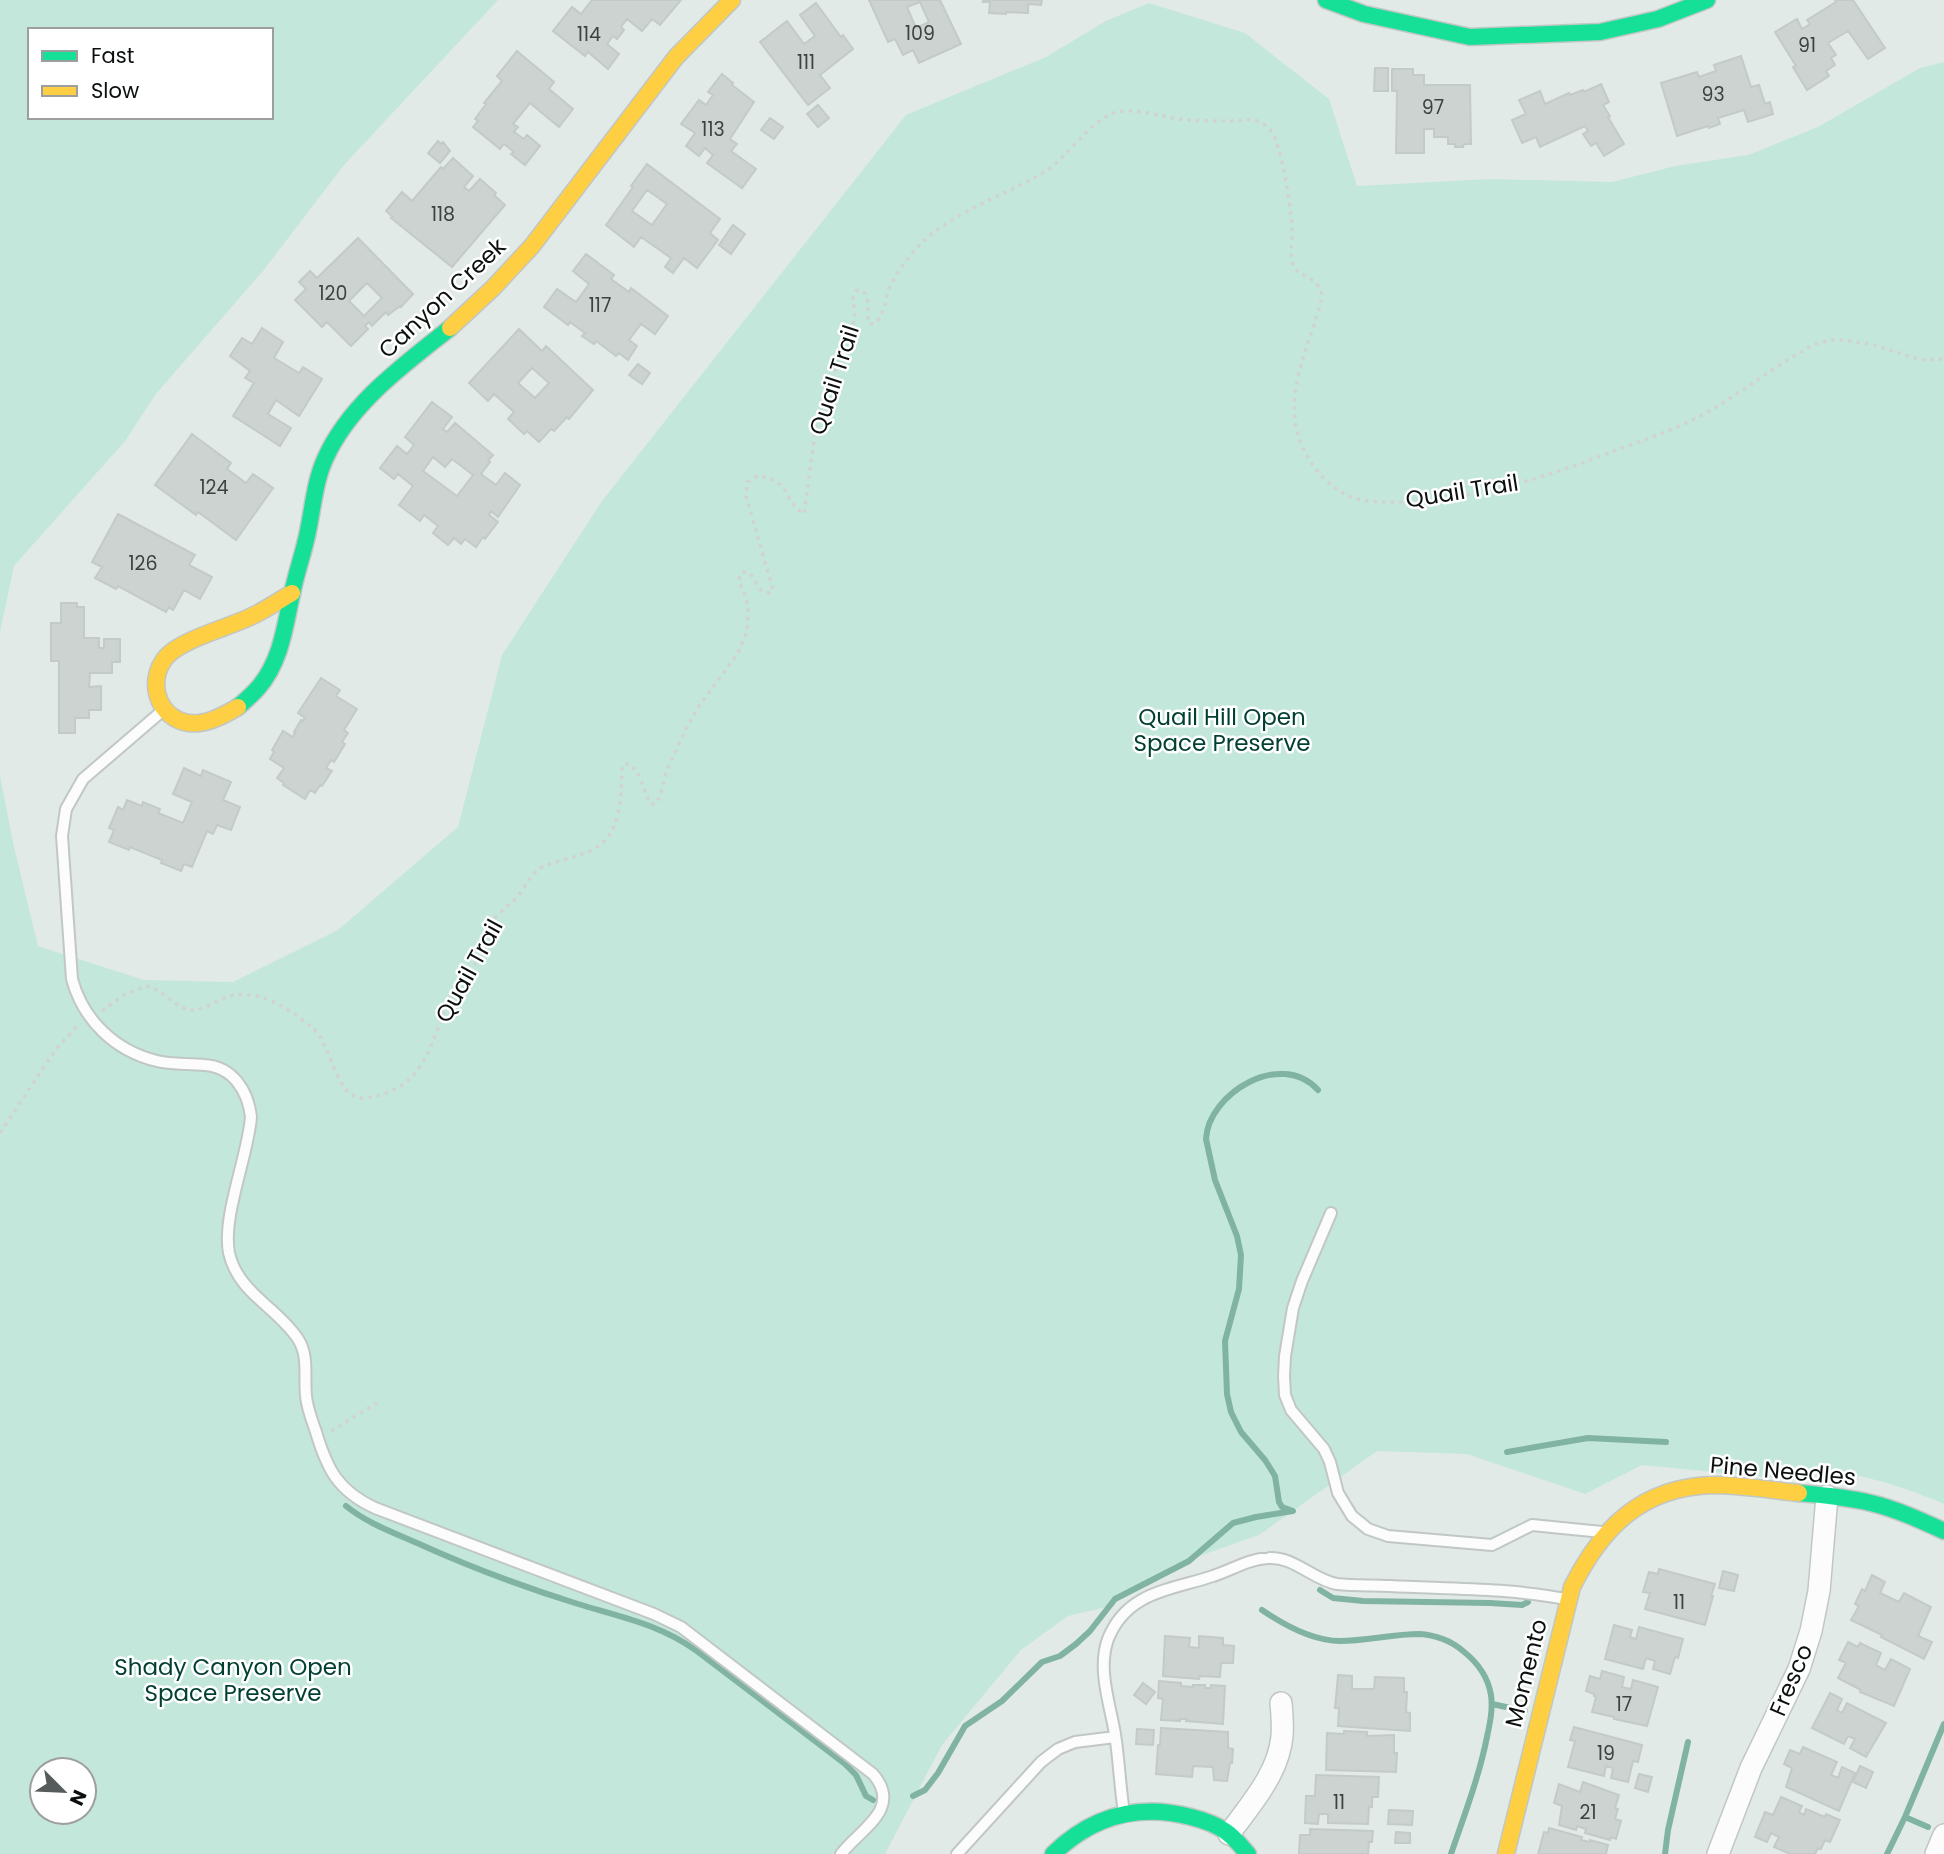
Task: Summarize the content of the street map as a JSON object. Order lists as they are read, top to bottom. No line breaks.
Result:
{"streets":{"street":["Canyon Creek","Pine Needles","Momento","Fresco"],"path":["Quail Trail"]},"crossings":[["Pine Needles","Momento"],["Pine Needles","Fresco"]],"parks":["Quail Hill Open Space Preserve","Shady Canyon Open Space Preserve"],"house_numbers":["109","114","91","111","93","97","113","118","120","117","124","126","11","17","19","11","21"],"legend":["Fast","Slow"],"north":"bottom right"}
